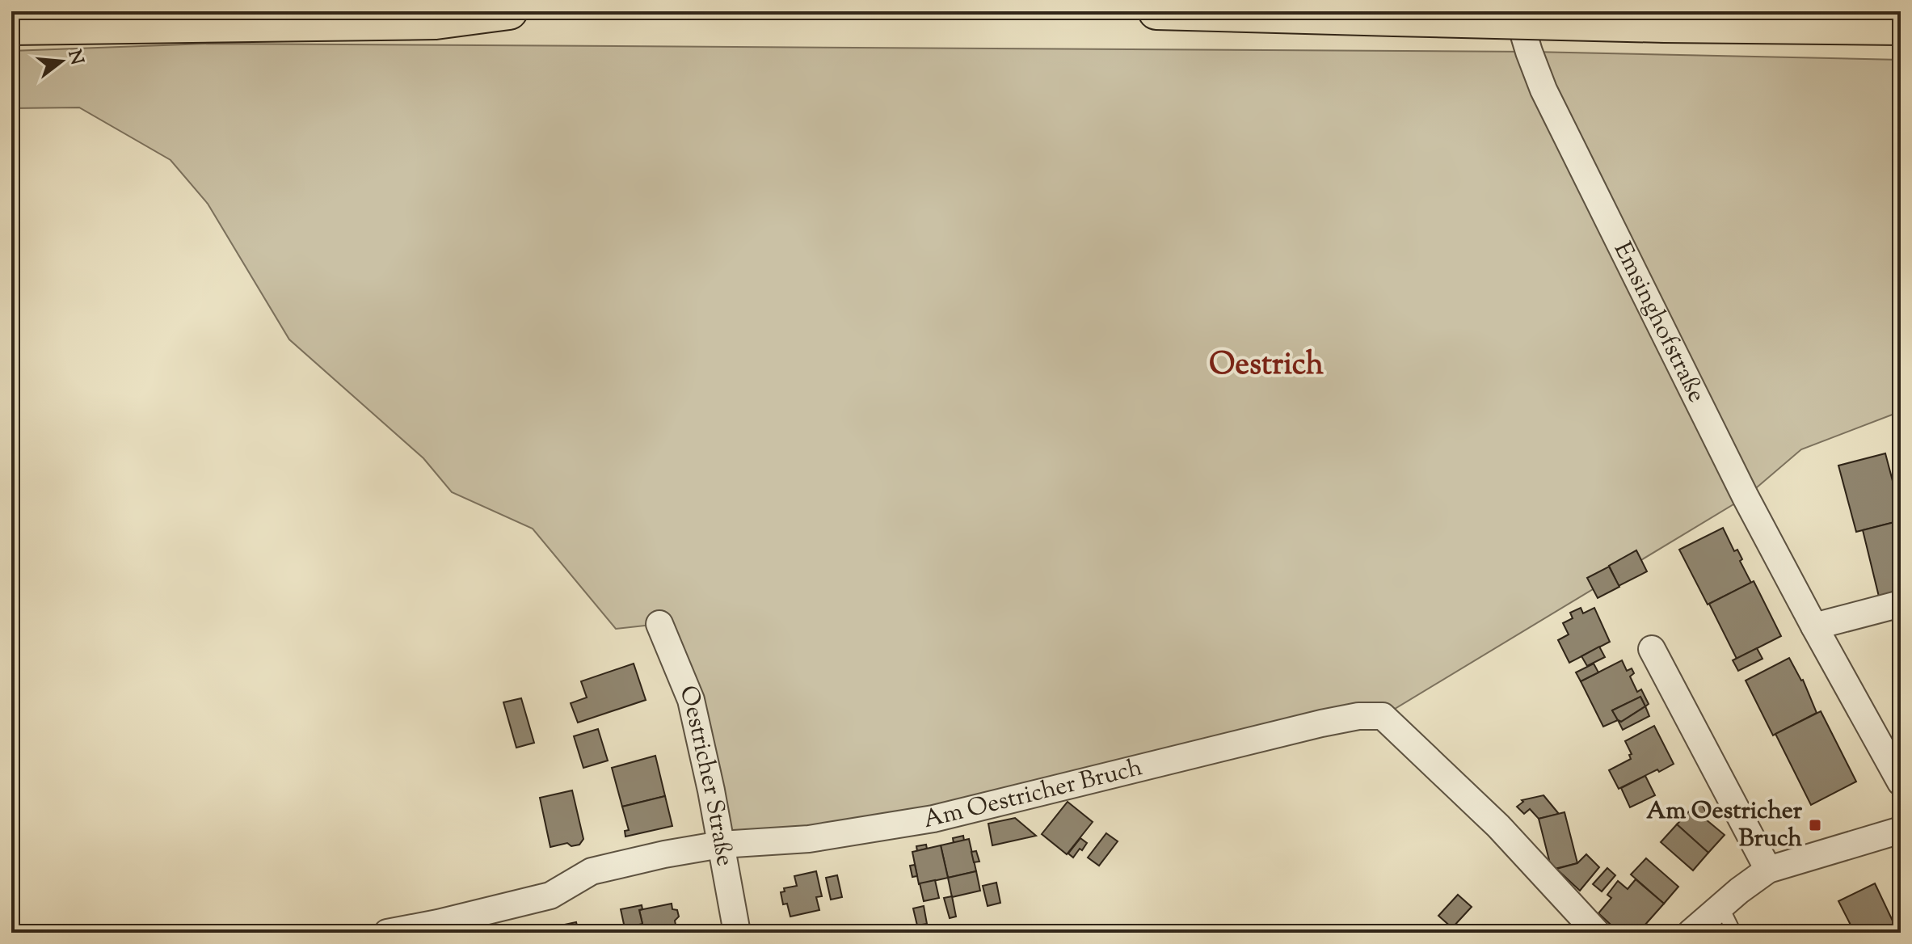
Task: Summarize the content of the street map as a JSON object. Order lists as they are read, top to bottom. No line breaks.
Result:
{"streets":{"street":["Emsinghofstraße","Oestricher Straße","Am Oestricher Bruch"]},"crossings":[["Oestricher Straße","Am Oestricher Bruch"]],"districts":["Oestrich"],"places":{"transit":["Am Oestricher Bruch"]},"north":"right"}
